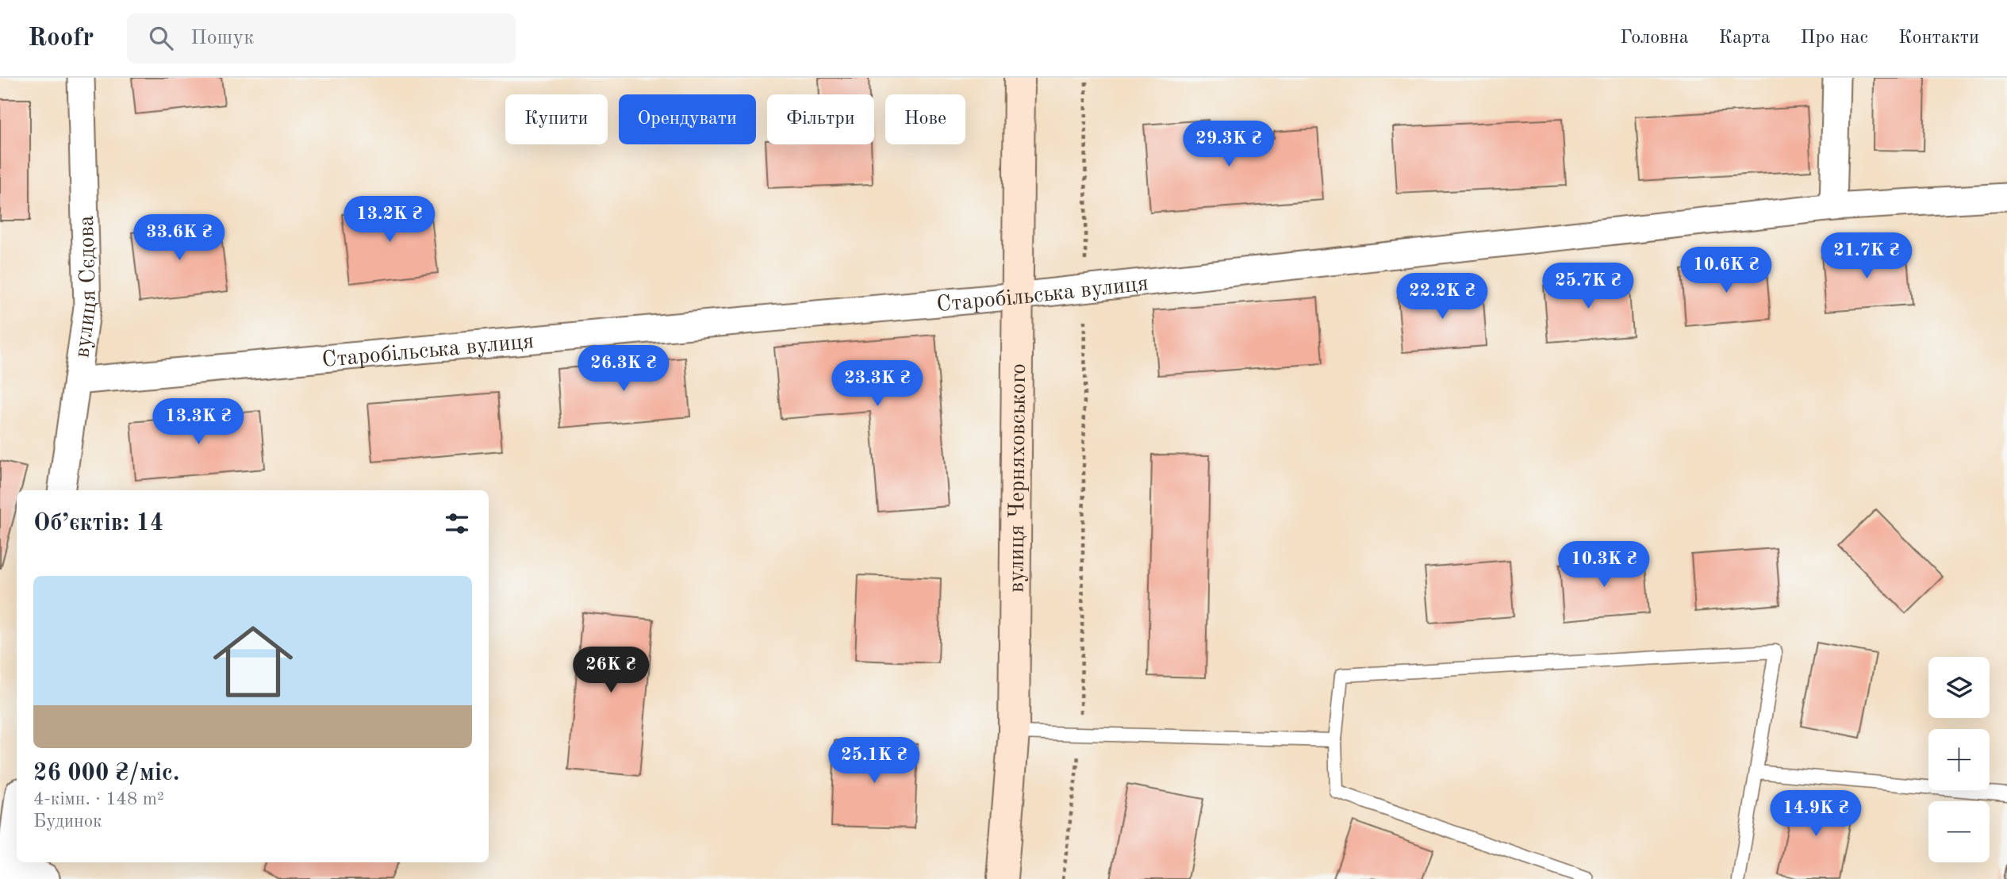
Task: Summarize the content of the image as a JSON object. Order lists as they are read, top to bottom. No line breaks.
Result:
{"streets":{"main road":["вулиця Черняховського"],"street":["вулиця Сєдова","Старобільська вулиця"]},"crossings":[["вулиця Сєдова","Старобільська вулиця"],["Старобільська вулиця","вулиця Черняховського"]],"page":{"header":"Roofr","search":"Пошук","nav":["Головна","Карта","Про нас","Контакти"],"chip":["Купити","Орендувати","Фільтри","Нове"],"price":["29.3K ₴","13.2K ₴","33.6K ₴","21.7K ₴","10.6K ₴","25.7K ₴","22.2K ₴","26.3K ₴","23.3K ₴","13.3K ₴","10.3K ₴","26K ₴","25.1K ₴","14.9K ₴"],"heading":"Об’єктів: 14","list":[{"name":"26 000 ₴/міс.","note":"4-кімн. · 148 m² · Будинок"}],"map_buttons":["+","−"]}}
